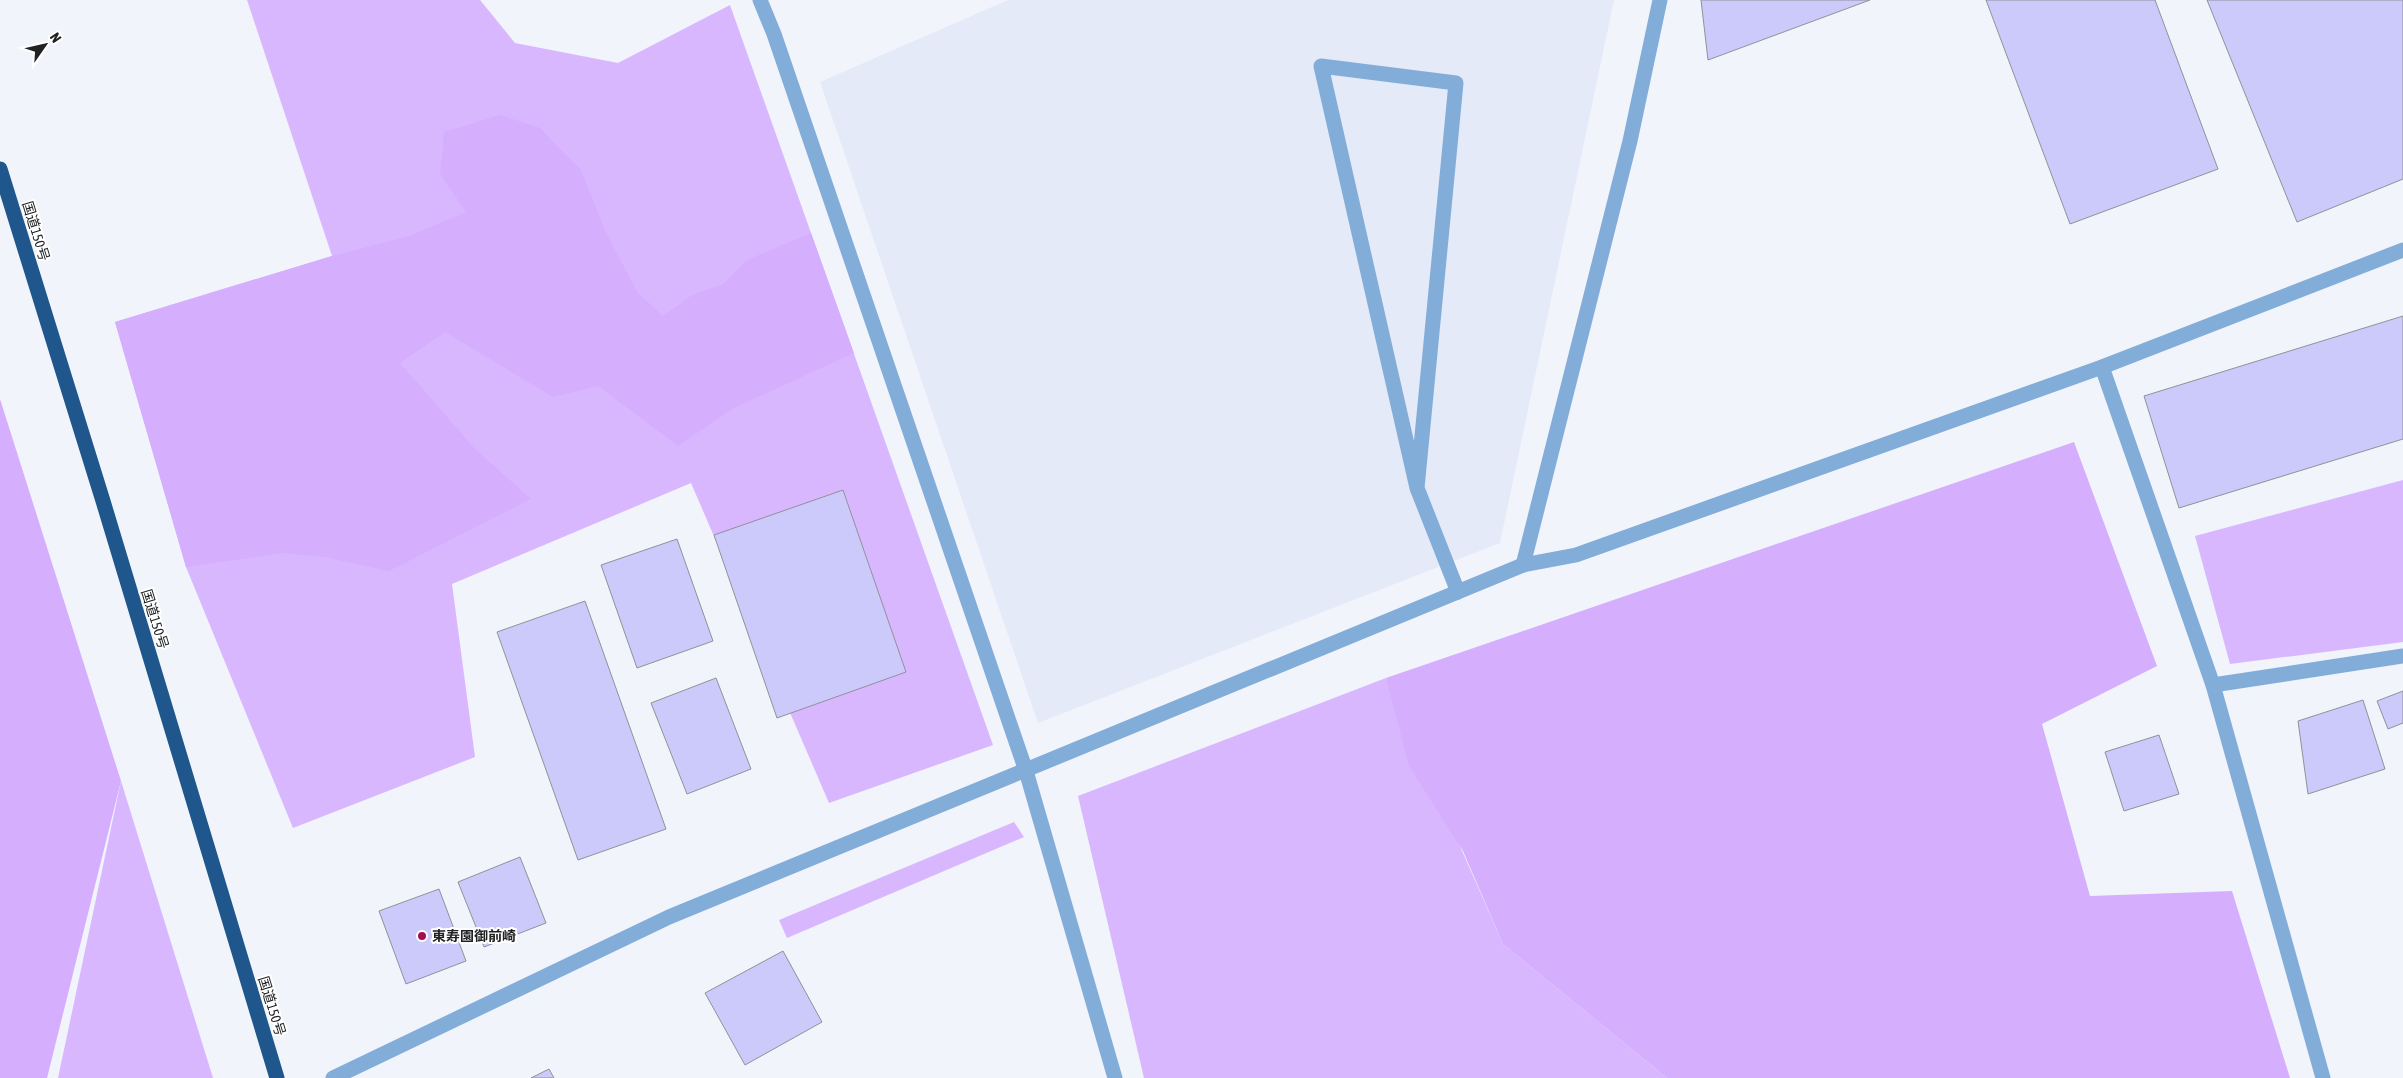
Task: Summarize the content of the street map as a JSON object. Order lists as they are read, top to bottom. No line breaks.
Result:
{"streets":{"highway":["国道150号"]},"places":["東寿園御前崎"],"north":"top right"}
